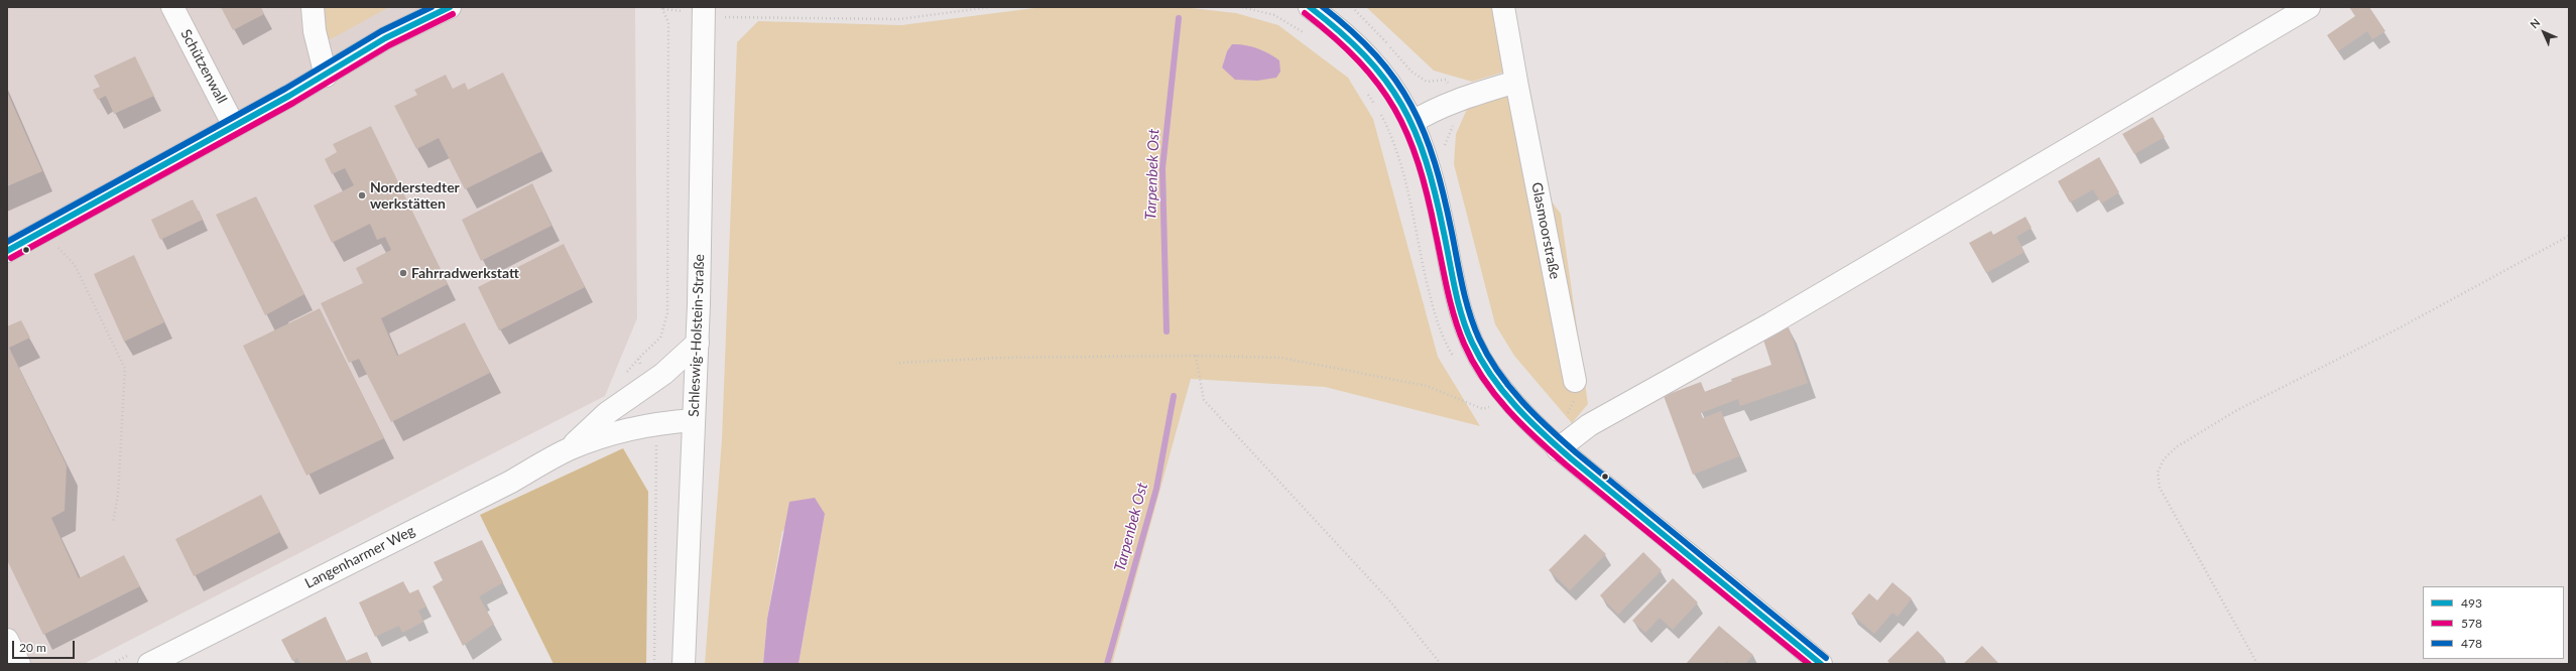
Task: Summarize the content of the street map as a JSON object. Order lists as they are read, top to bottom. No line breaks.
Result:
{"streets":{"main road":["Schützenwall","Glasmoorstraße","Schleswig-Holstein-Straße","Langenharmer Weg"]},"crossings":[["Schleswig-Holstein-Straße","Langenharmer Weg"]],"water":["Tarpenbek Ost"],"places":["Norderstedter werkstätten","Fahrradwerkstatt"],"lines":["transit line 493","transit line 478","transit line 578"],"legend":["493","578","478"],"scale_bar":"20 m","north":"top left"}
